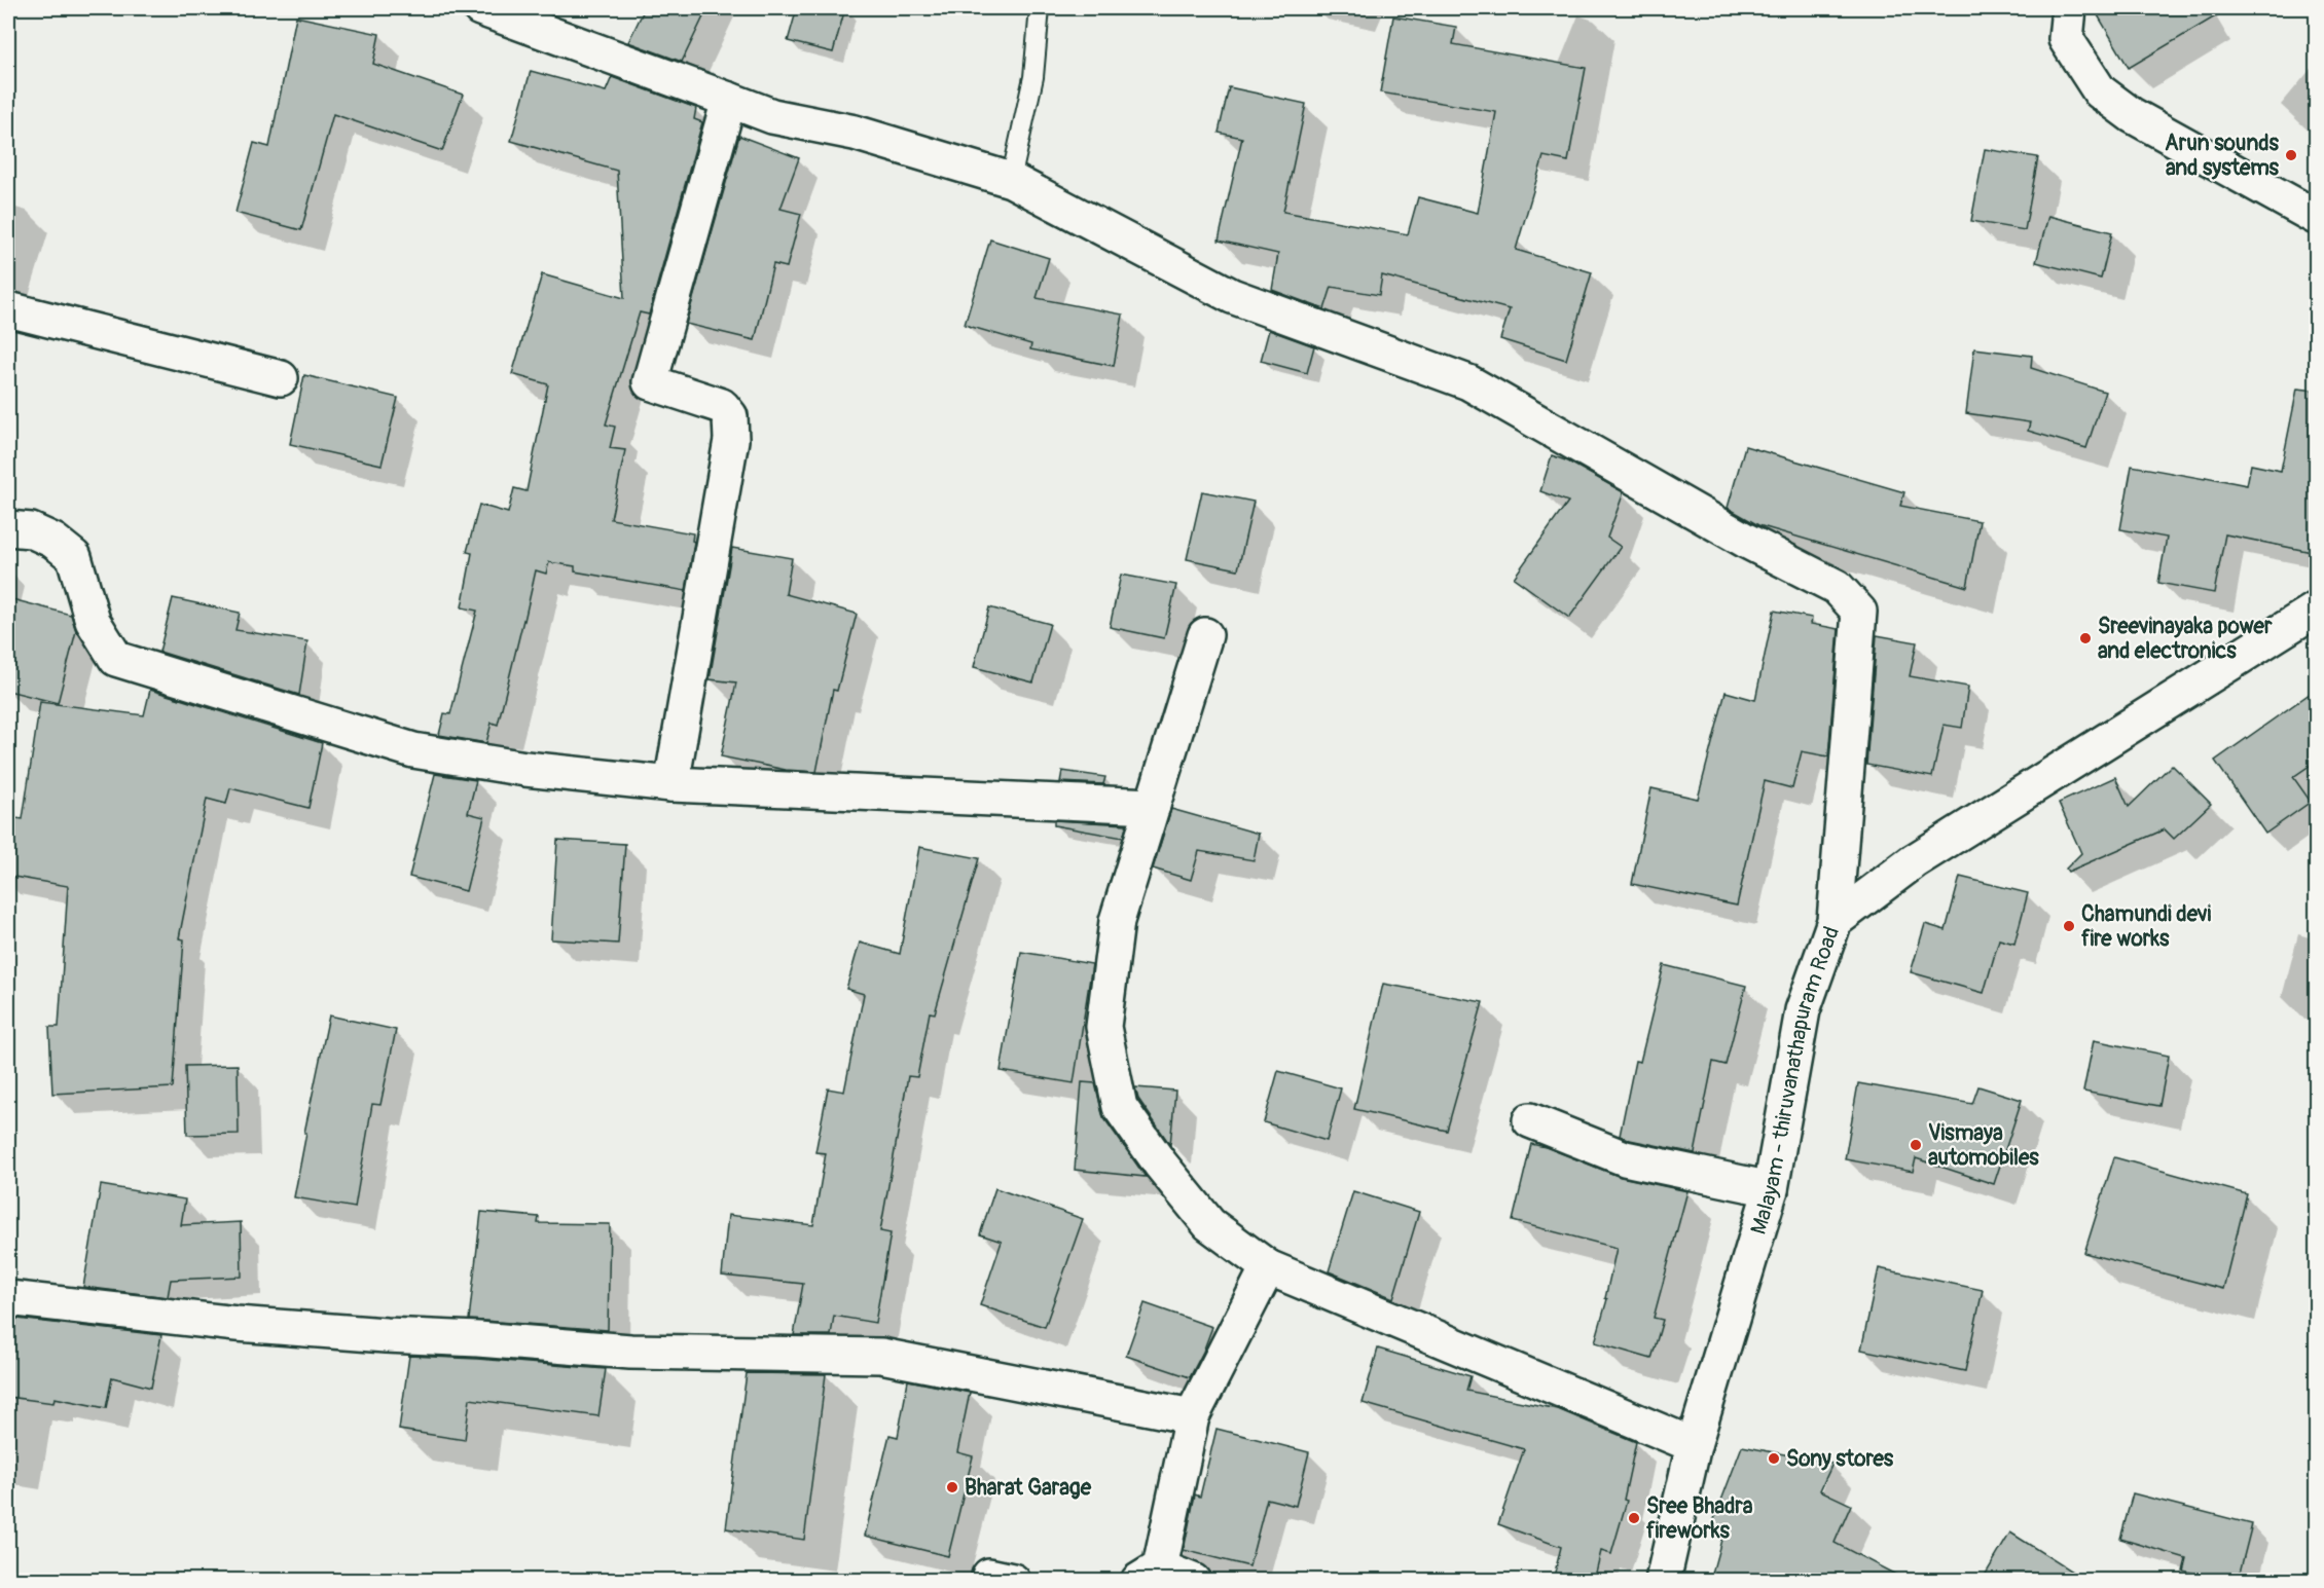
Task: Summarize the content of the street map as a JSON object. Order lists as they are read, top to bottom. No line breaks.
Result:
{"streets":{"street":["Malayam - thiruvanathapuram Road"]},"places":["Arun sounds and systems","Sreevinayaka power and electronics","Chamundi devi fire works","Vismaya automobiles","Sony stores","Bharat Garage","Sree Bhadra fireworks"]}
